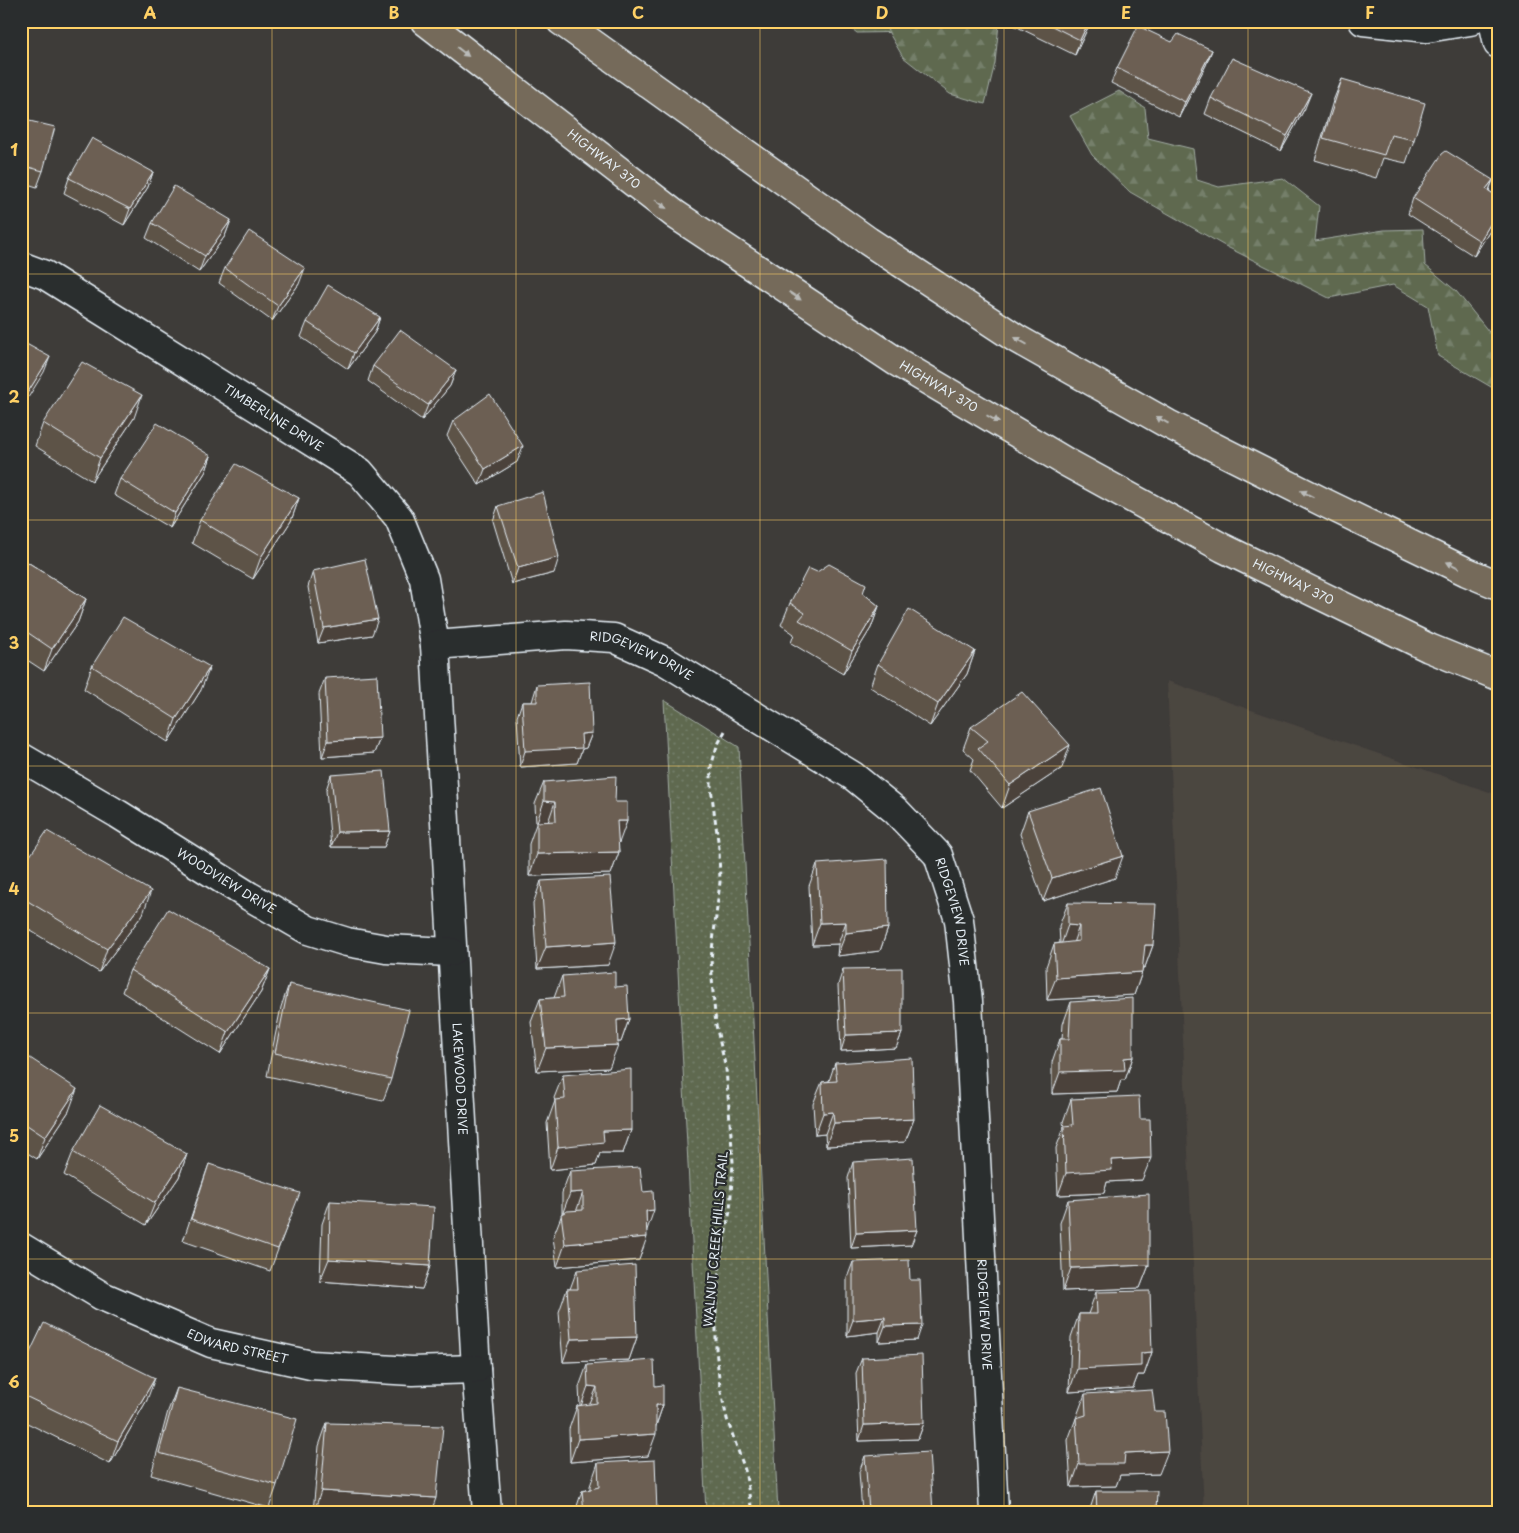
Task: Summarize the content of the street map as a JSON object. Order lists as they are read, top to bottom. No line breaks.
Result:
{"streets":{"highway":["HIGHWAY 370"],"street":["TIMBERLINE DRIVE","RIDGEVIEW DRIVE","WOODVIEW DRIVE","LAKEWOOD DRIVE","EDWARD STREET"],"path":["WALNUT CREEK HILLS TRAIL"]},"crossings":[["TIMBERLINE DRIVE","RIDGEVIEW DRIVE"],["TIMBERLINE DRIVE","LAKEWOOD DRIVE"],["RIDGEVIEW DRIVE","LAKEWOOD DRIVE"],["WOODVIEW DRIVE","LAKEWOOD DRIVE"],["LAKEWOOD DRIVE","EDWARD STREET"]],"grid":{"columns":["A","B","C","D","E","F"],"rows":["1","2","3","4","5","6"]}}
